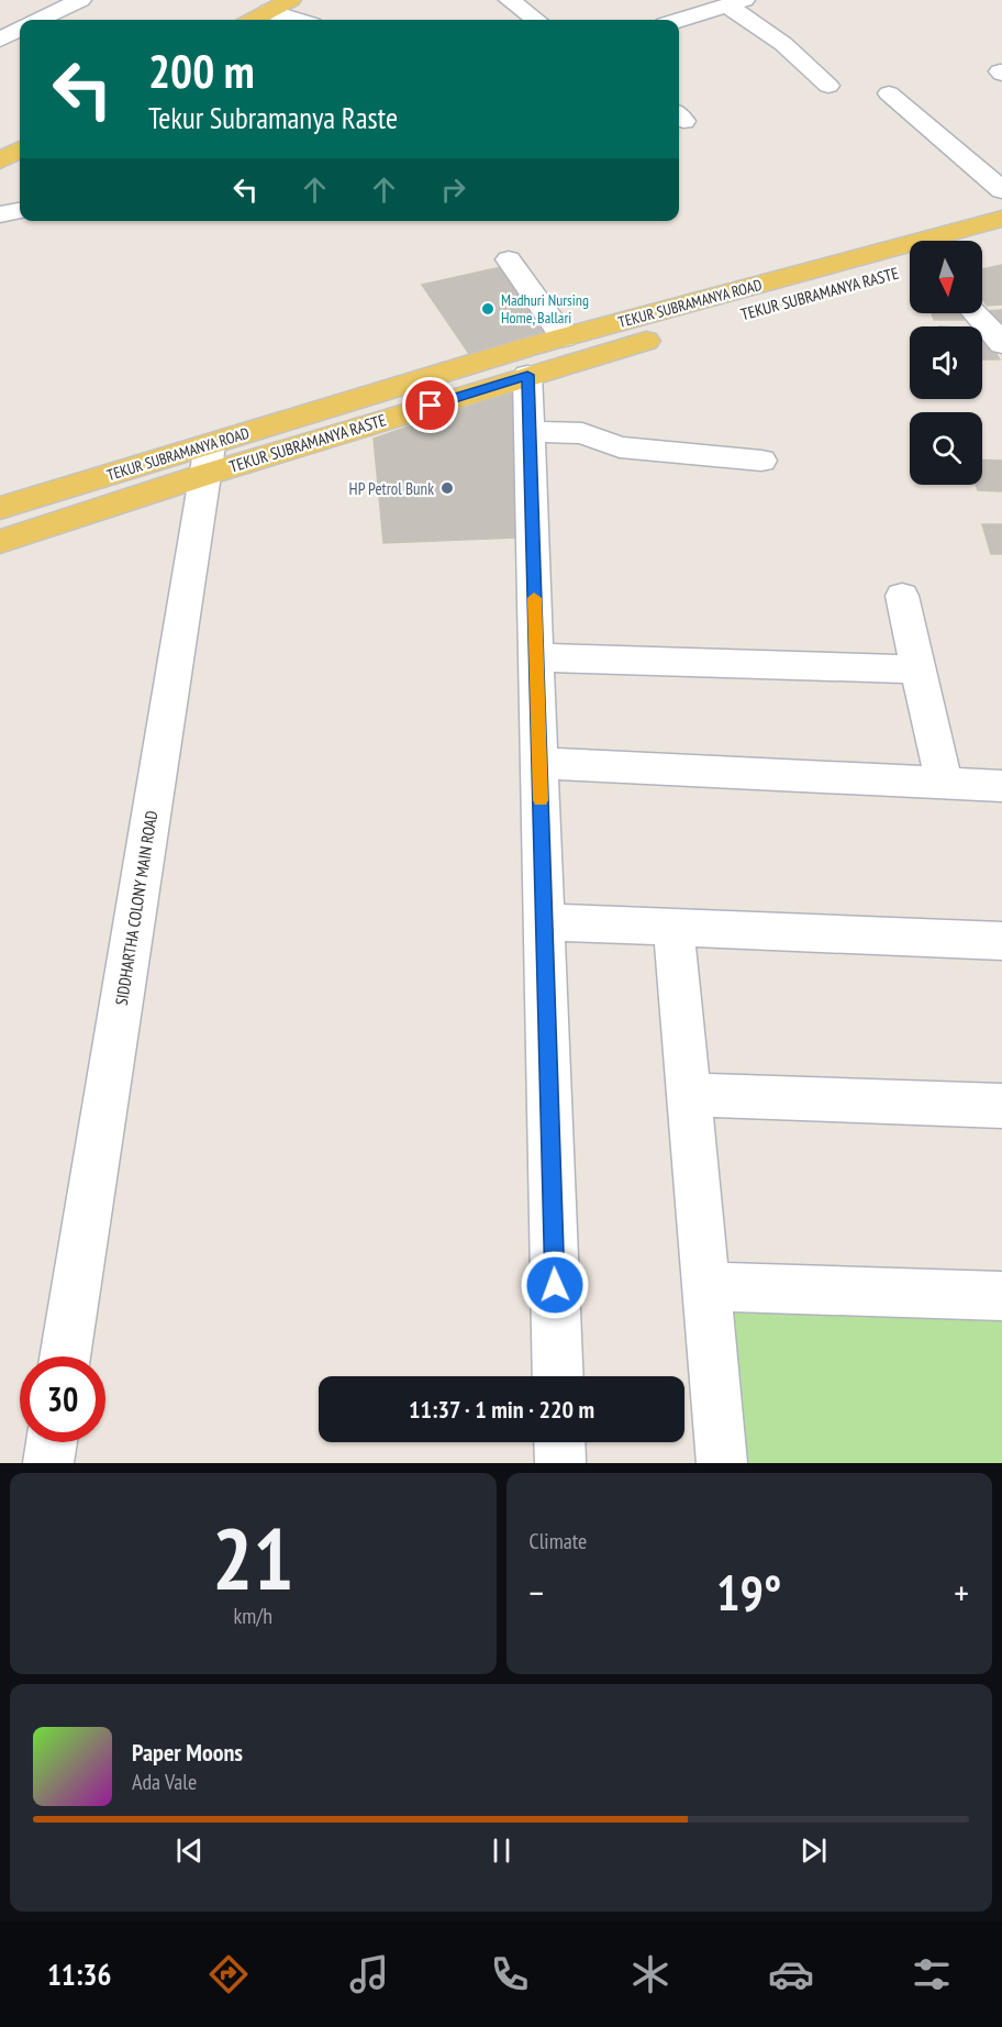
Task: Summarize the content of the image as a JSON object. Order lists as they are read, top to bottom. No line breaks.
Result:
{"streets":{"main road":["TEKUR SUBRAMANYA RASTE","TEKUR SUBRAMANYA ROAD"],"street":["SIDDHARTHA COLONY MAIN ROAD"]},"crossings":[["TEKUR SUBRAMANYA RASTE","TEKUR SUBRAMANYA ROAD"],["TEKUR SUBRAMANYA RASTE","SIDDHARTHA COLONY MAIN ROAD"],["TEKUR SUBRAMANYA ROAD","SIDDHARTHA COLONY MAIN ROAD"]],"places":["Madhuri Nursing Home, Ballari","HP Petrol Bunk"],"north":"bottom","page":{"turn":["200 m","Tekur Subramanya Raste"],"limit":"30","trip":"11:37 · 1 min · 220 m","tile":[["21","km/h"],"Climate"],"heat":["−","19°","+"],"song":["Paper Moons","Ada Vale"],"tabs":"11:36"}}
